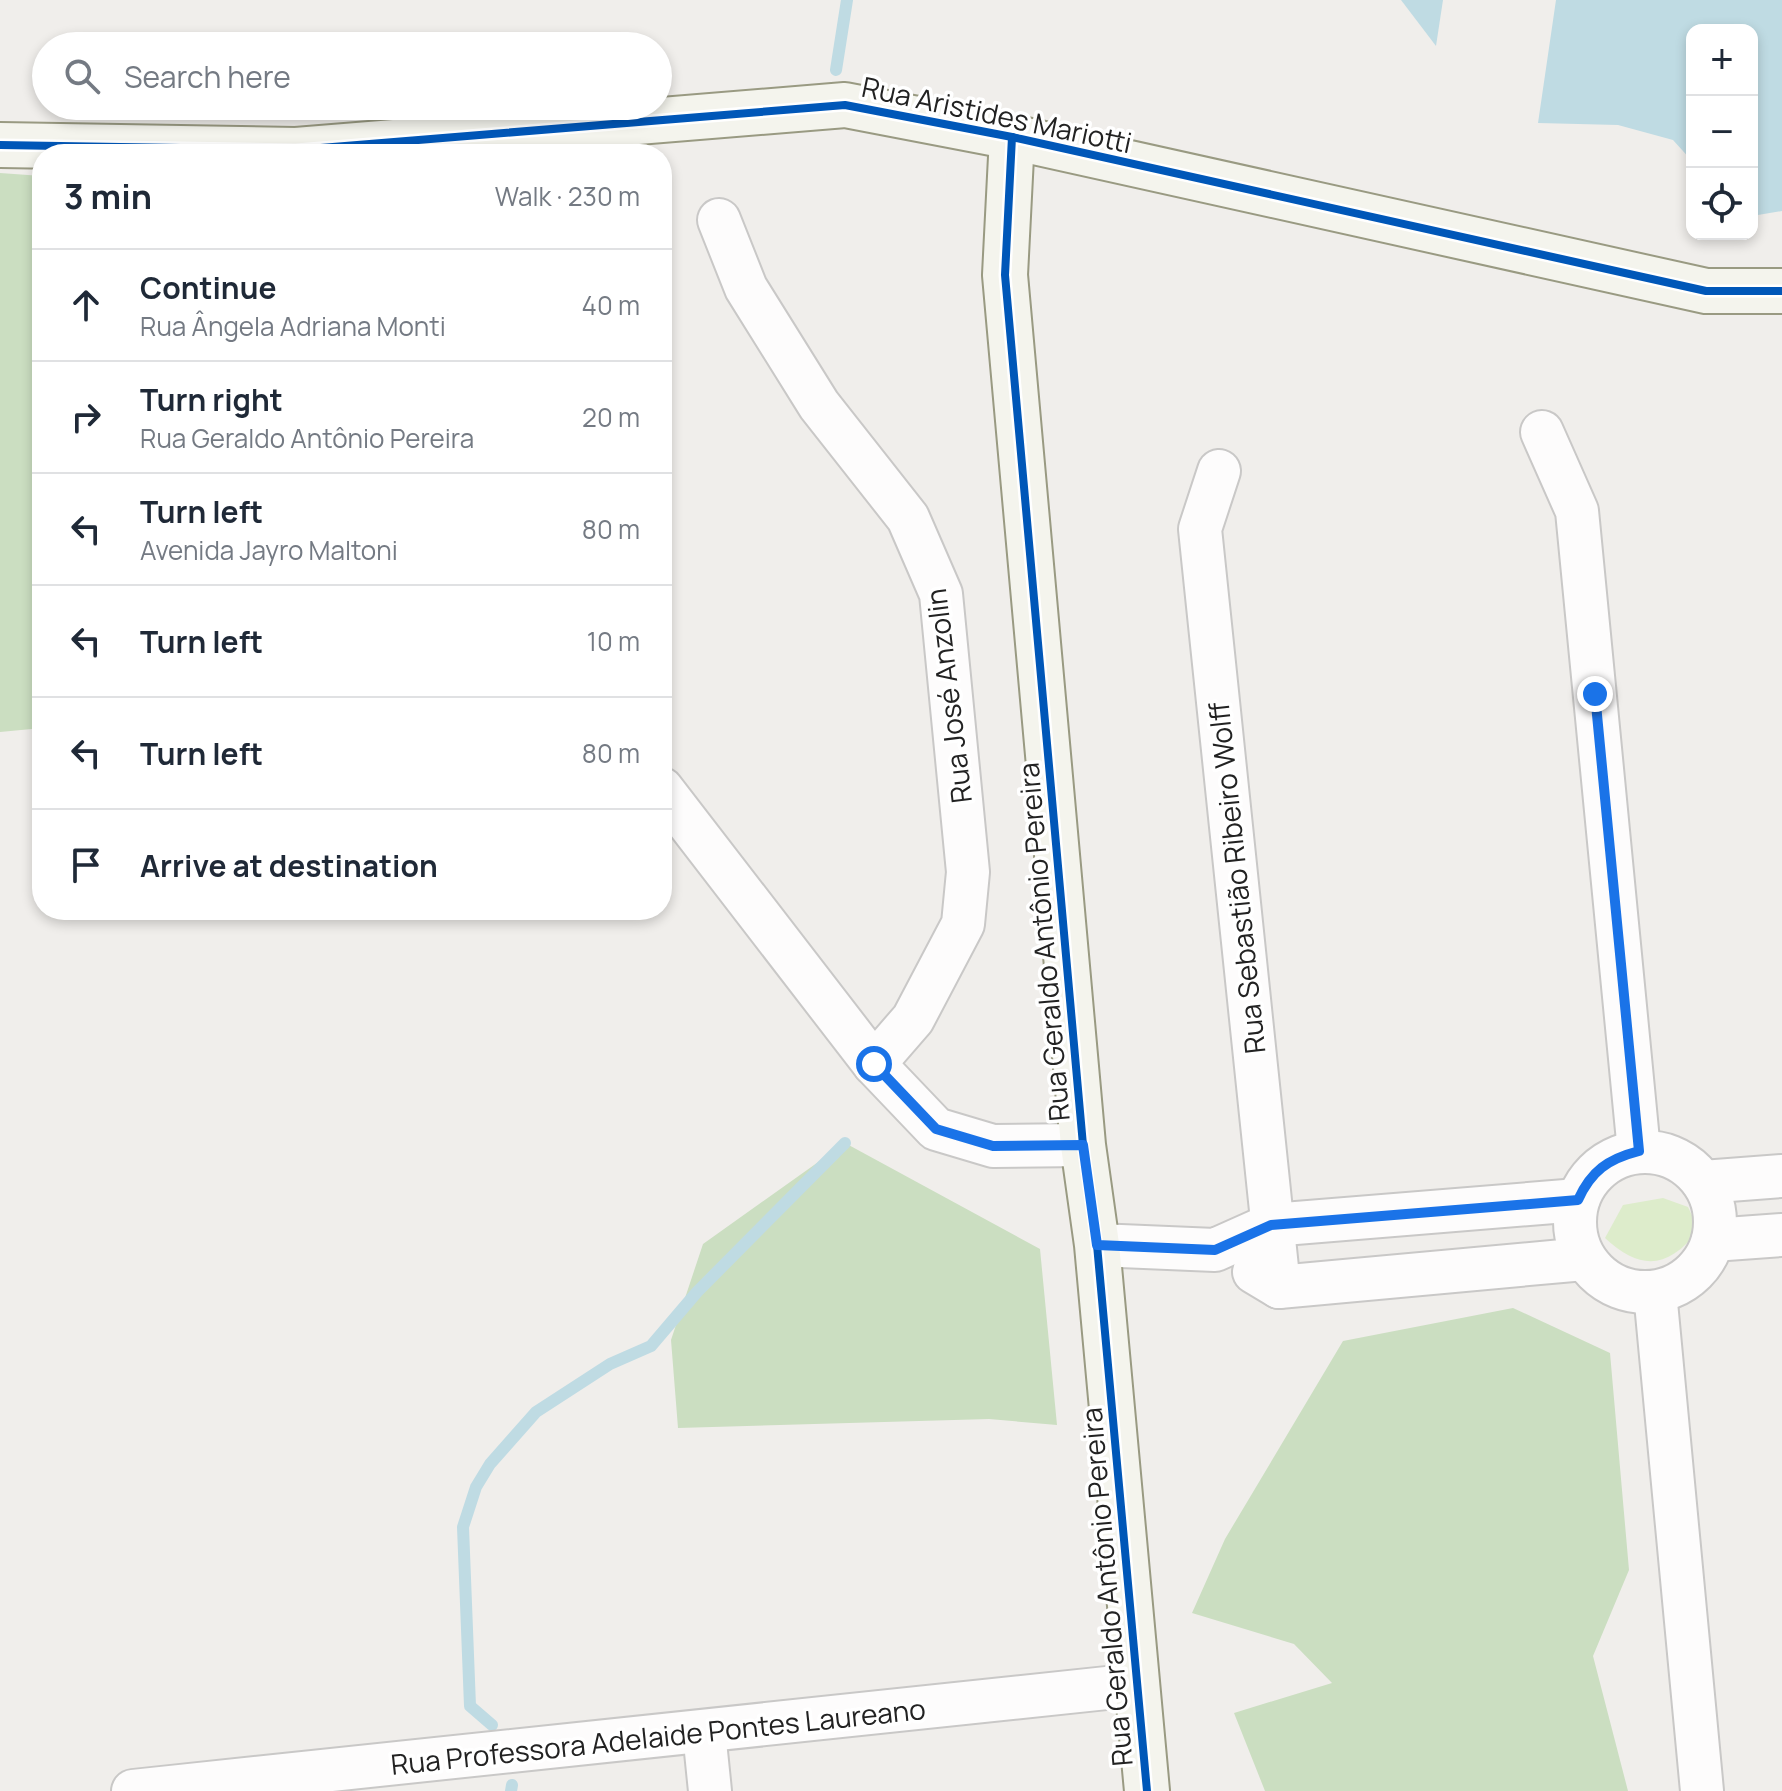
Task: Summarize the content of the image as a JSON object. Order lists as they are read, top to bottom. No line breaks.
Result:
{"streets":{"street":["Rua Aristides Mariotti","Rua José Anzolin","Rua Sebastião Ribeiro Wolff","Rua Geraldo Antônio Pereira","Rua Professora Adelaide Pontes Laureano"]},"crossings":[["Rua Aristides Mariotti","Rua Geraldo Antônio Pereira"],["Rua Geraldo Antônio Pereira","Rua Professora Adelaide Pontes Laureano"]],"page":{"map_buttons":["+","−"],"search":"Search here","heading":["3 min","Walk · 230 m"],"list":[["Continue","Rua Ângela Adriana Monti","40 m"],["Turn right","Rua Geraldo Antônio Pereira","20 m"],["Turn left","Avenida Jayro Maltoni","80 m"],["Turn left","10 m"],["Turn left","80 m"],"Arrive at destination"]}}
